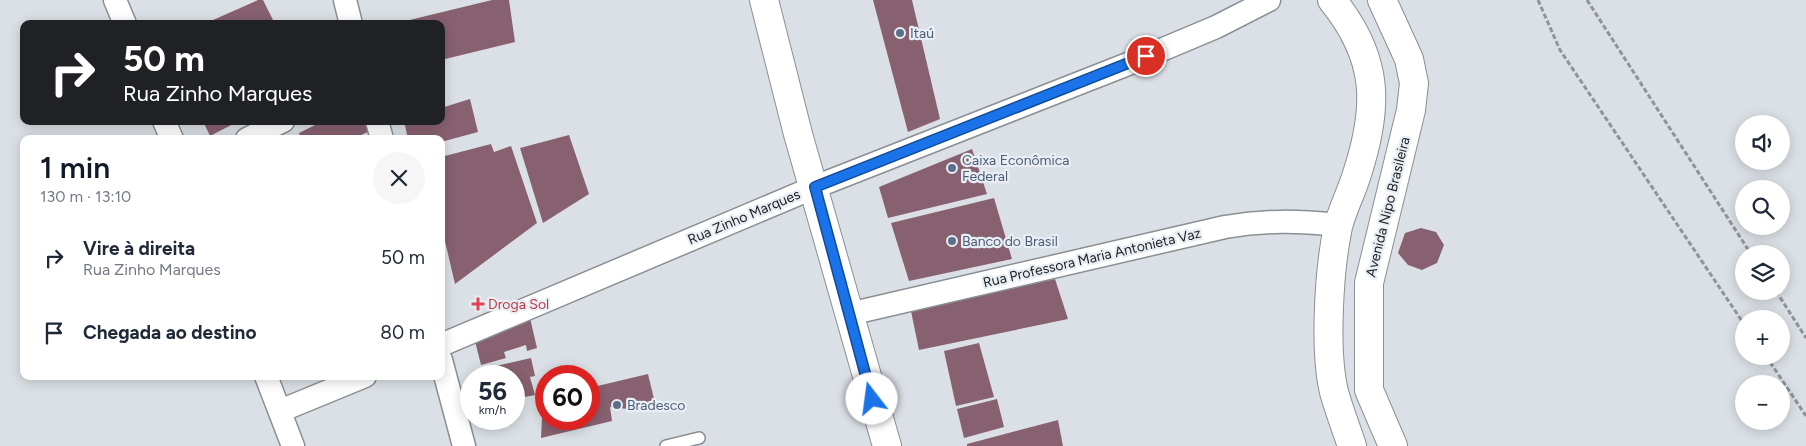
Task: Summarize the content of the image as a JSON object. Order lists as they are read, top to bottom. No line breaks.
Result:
{"streets":{"street":["Avenida Nipo Brasileira","Rua Zinho Marques","Rua Professora Maria Antonieta Vaz"]},"places":{"other":["Itaú","Caixa Econômica Federal","Banco do Brasil","Bradesco"],"health":["Droga Sol"]},"page":{"turn":["50 m","Rua Zinho Marques"],"map_buttons":["+","−"],"heading":["1 min","130 m · 13:10"],"list":[{"name":"Vire à direita","note":"Rua Zinho Marques","value":"50 m"},{"name":"Chegada ao destino","value":"80 m"}],"speed":"56 km/h","limit":"60"}}
